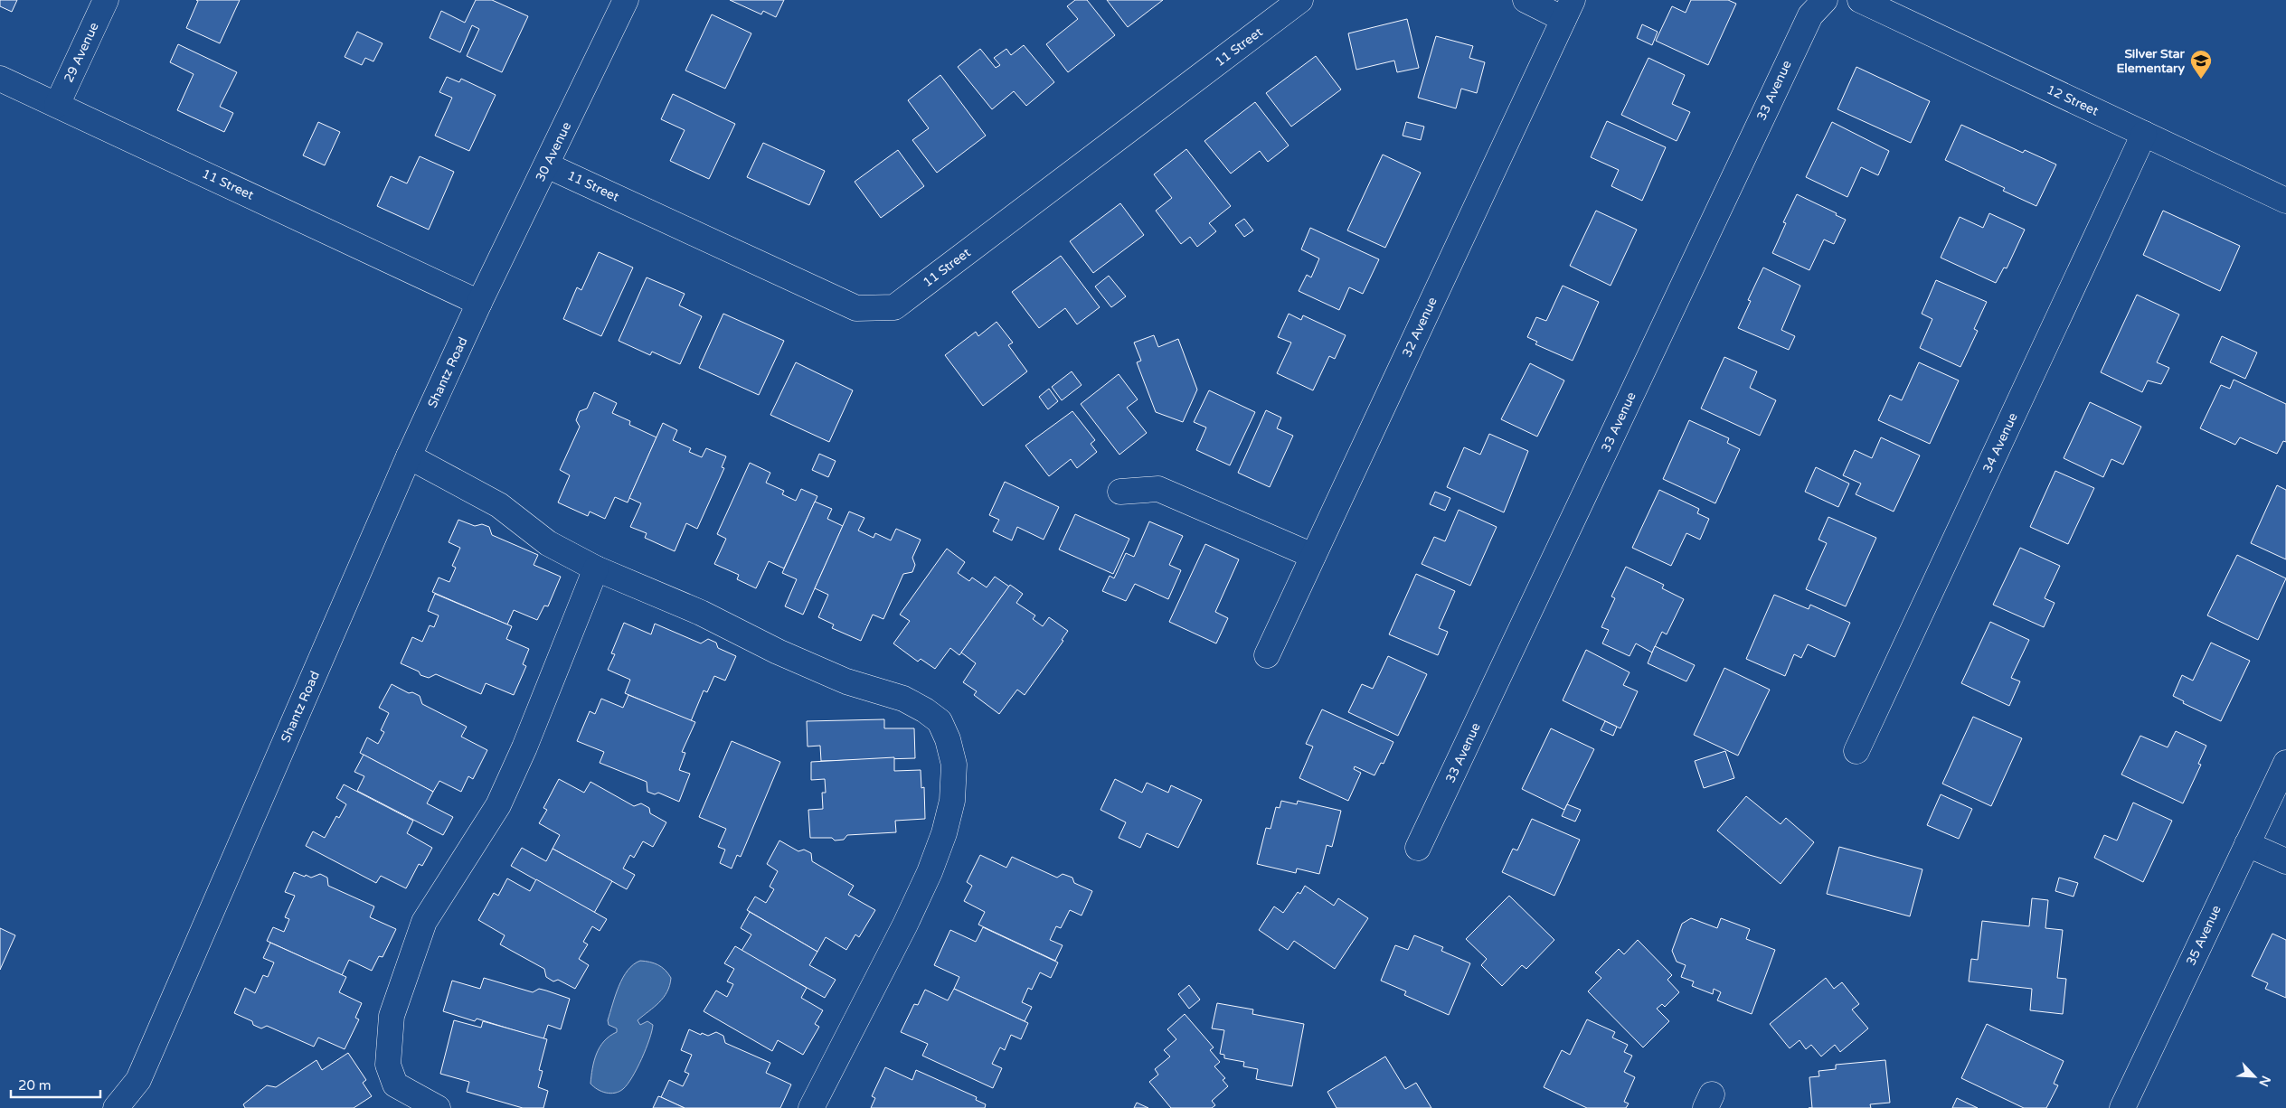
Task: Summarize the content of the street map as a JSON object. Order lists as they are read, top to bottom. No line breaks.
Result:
{"streets":{"street":["11 Street","29 Avenue","33 Avenue","12 Street","30 Avenue","32 Avenue","Shantz Road","34 Avenue","35 Avenue"]},"crossings":[["11 Street","29 Avenue"],["11 Street","30 Avenue"],["11 Street","Shantz Road"],["12 Street","34 Avenue"],["30 Avenue","Shantz Road"]],"places":{"school or university":["Silver Star Elementary"]},"scale_bar":"20 m","north":"bottom right"}
